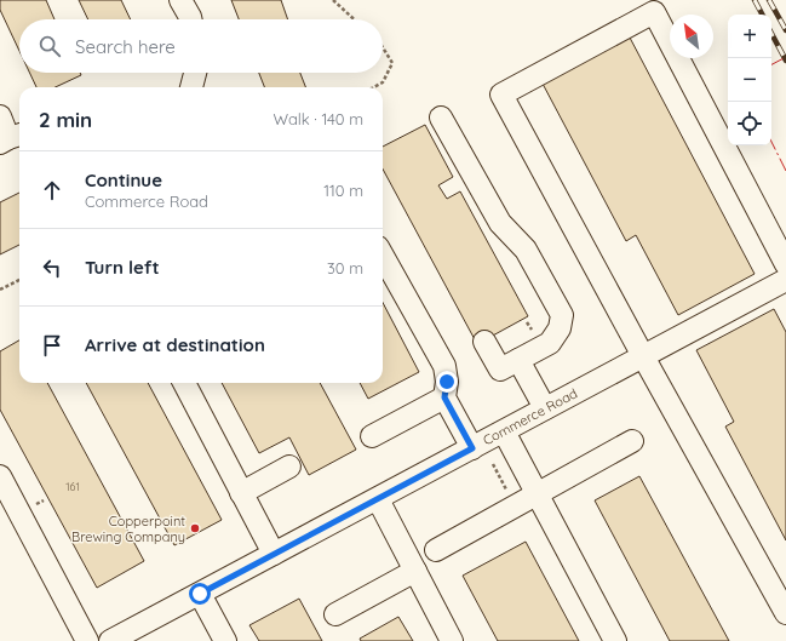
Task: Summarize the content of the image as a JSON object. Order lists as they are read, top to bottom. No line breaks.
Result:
{"streets":{"street":["Commerce Road"]},"places":["Copperpoint Brewing Company"],"house_numbers":["161"],"north":"top left","page":{"map_buttons":["+","−"],"search":"Search here","heading":["2 min","Walk · 140 m"],"list":[["Continue","Commerce Road","110 m"],["Turn left","30 m"],"Arrive at destination"]}}
